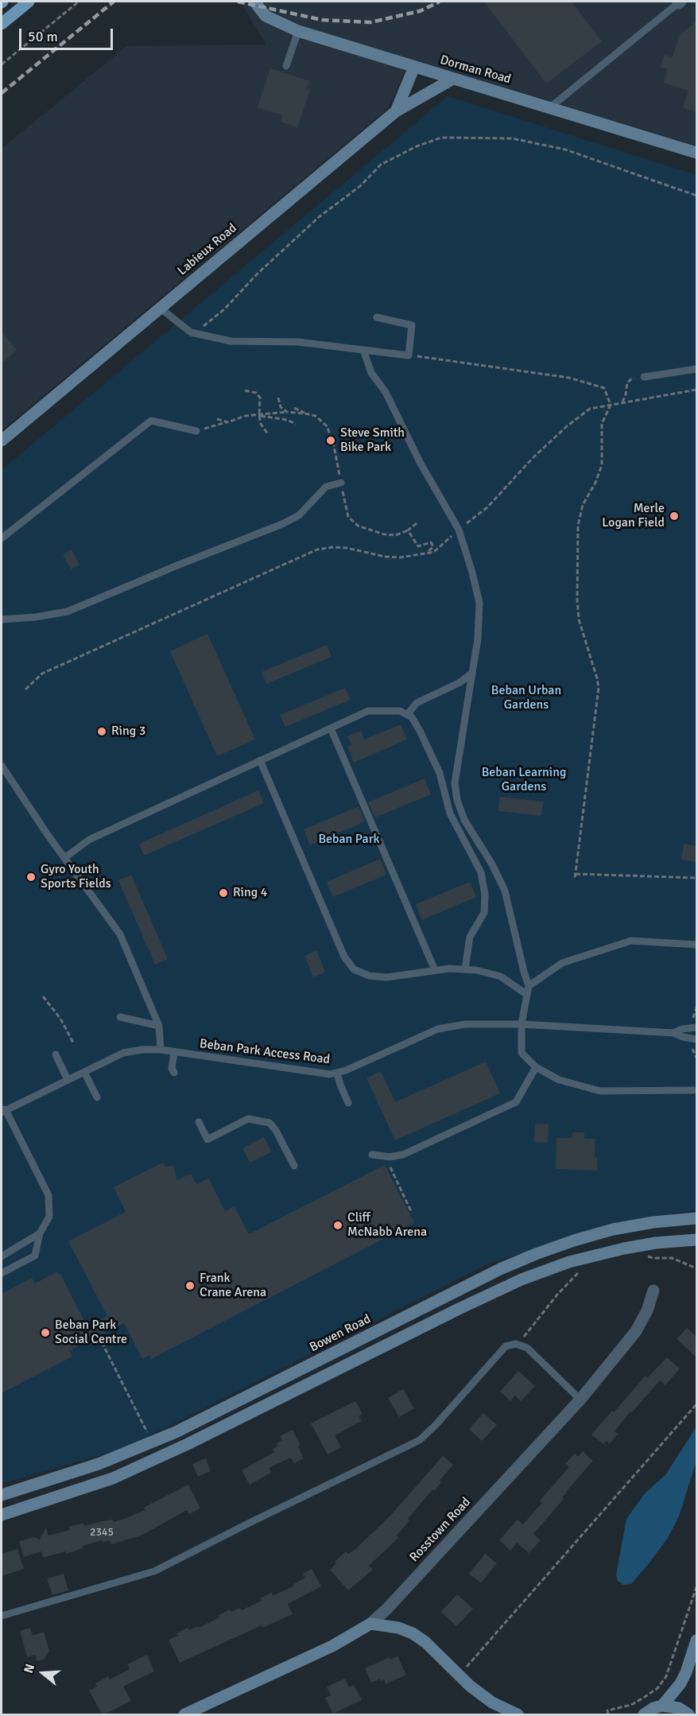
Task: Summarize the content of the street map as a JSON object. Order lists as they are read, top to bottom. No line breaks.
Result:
{"streets":{"street":["Dorman Road","Labieux Road","Bowen Road","Rosstown Road"],"lane":["Beban Park Access Road"]},"crossings":[["Dorman Road","Labieux Road"]],"parks":["Beban Urban Gardens","Beban Learning Gardens","Beban Park"],"places":["Steve Smith Bike Park","Merle Logan Field","Ring 3","Gyro Youth Sports Fields","Ring 4","Cliff McNabb Arena","Frank Crane Arena","Beban Park Social Centre"],"house_numbers":["2345"],"scale_bar":"50 m","north":"left"}
